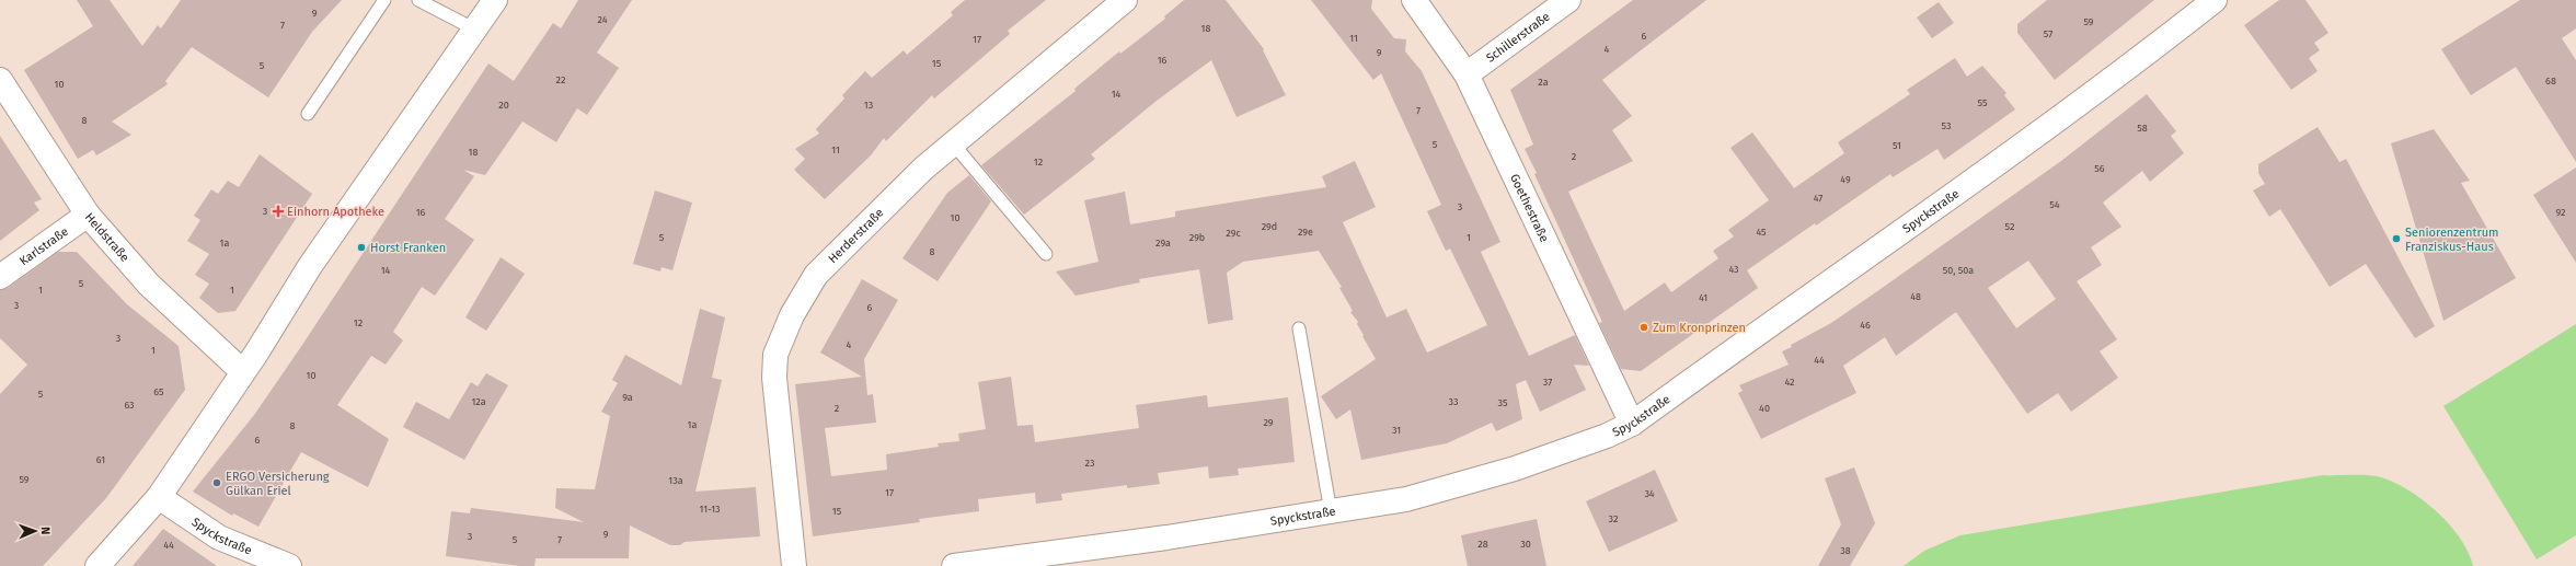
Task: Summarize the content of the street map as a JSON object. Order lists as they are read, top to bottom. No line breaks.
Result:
{"streets":{"street":["Schillerstraße","Goethestraße","Spyckstraße","Herderstraße","Heldstraße","Karlstraße"]},"crossings":[["Schillerstraße","Goethestraße"],["Goethestraße","Spyckstraße"],["Heldstraße","Karlstraße"]],"places":{"health":["Einhorn Apotheke"],"other":["Seniorenzentrum Franziskus-Haus","Horst Franken","Zum Kronprinzen","ERGO Versicherung Gülkan Eriel"]},"house_numbers":["9","24","59","7","18","57","6","11","17","4","9","16","15","5","22","68","2a","10","14","55","20","13","7","8","53","58","5","51","11","18","2","12","56","49","47","54","3","3","16","92","10","29d","52","29e","45","29c","5","29b","1","1a","29a","8","43","14","50, 50a","5","1","1","48","41","3","6","12","46","3","4","1","44","10","37","42","65","5","9a","12a","33","35","63","2","40","29","1a","8","31","6","61","23","59","13a","17","34","11-13","15","32","9","3","5","7","28","30","44","38"],"north":"right"}
